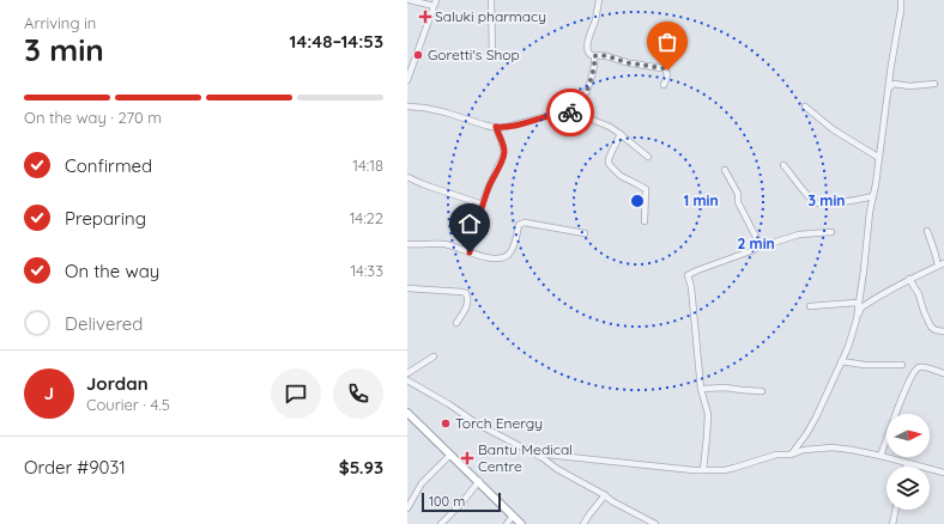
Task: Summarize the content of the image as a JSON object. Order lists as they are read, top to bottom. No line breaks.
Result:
{"places":{"health":["Saluki pharmacy","Bantu Medical Centre"],"other":["Goretti's Shop","Torch Energy"]},"scale_bar":"100 m","north":"right","page":{"heading":["3 min","Arriving in","14:48–14:53"],"panel":["Jordan","Courier · 4.5","Order #9031","$5.93"],"bar":"On the way · 270 m","list":[["Confirmed","14:18"],["Preparing","14:22"],["On the way","14:33"],"Delivered"],"round":"J","scale":"100 m"},"rings":["1 min","3 min","2 min"]}
